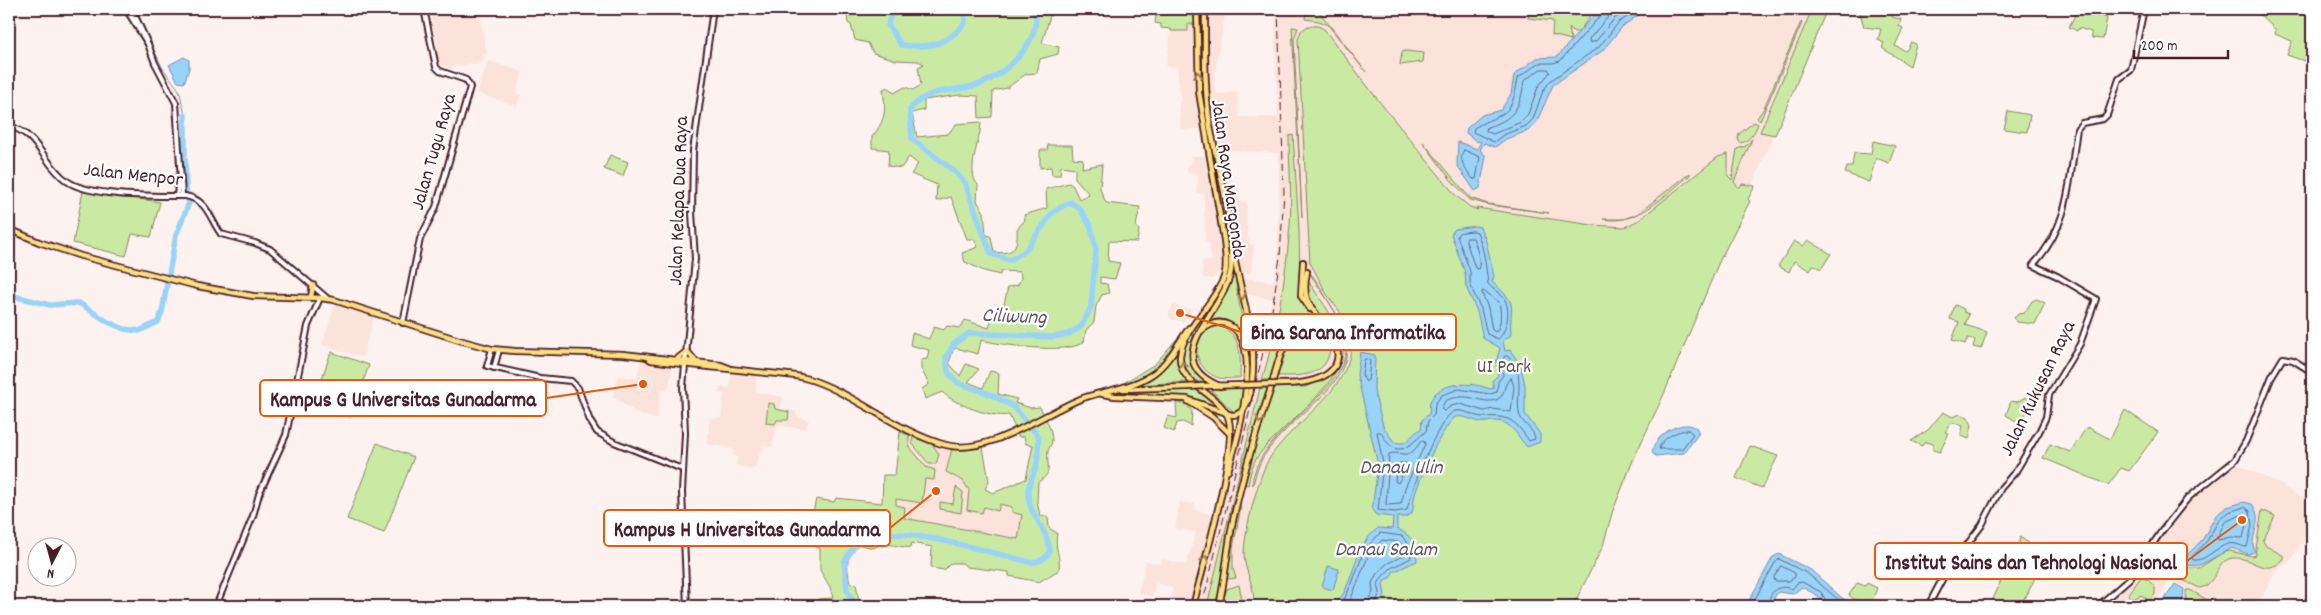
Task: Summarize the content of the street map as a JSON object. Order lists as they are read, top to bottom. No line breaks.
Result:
{"streets":{"main road":["Jalan Raya Margonda"],"street":["Jalan Tugu Raya","Jalan Menpor","Jalan Kelapa Dua Raya","Jalan Kukusan Raya"]},"water":["Ciliwung","Danau Ulin","Danau Salam"],"parks":["UI Park"],"places":["Bina Sarana Informatika","Kampus G Universitas Gunadarma","Kampus H Universitas Gunadarma","Institut Sains dan Tehnologi Nasional"],"scale_bar":"200 m","north":"bottom"}
